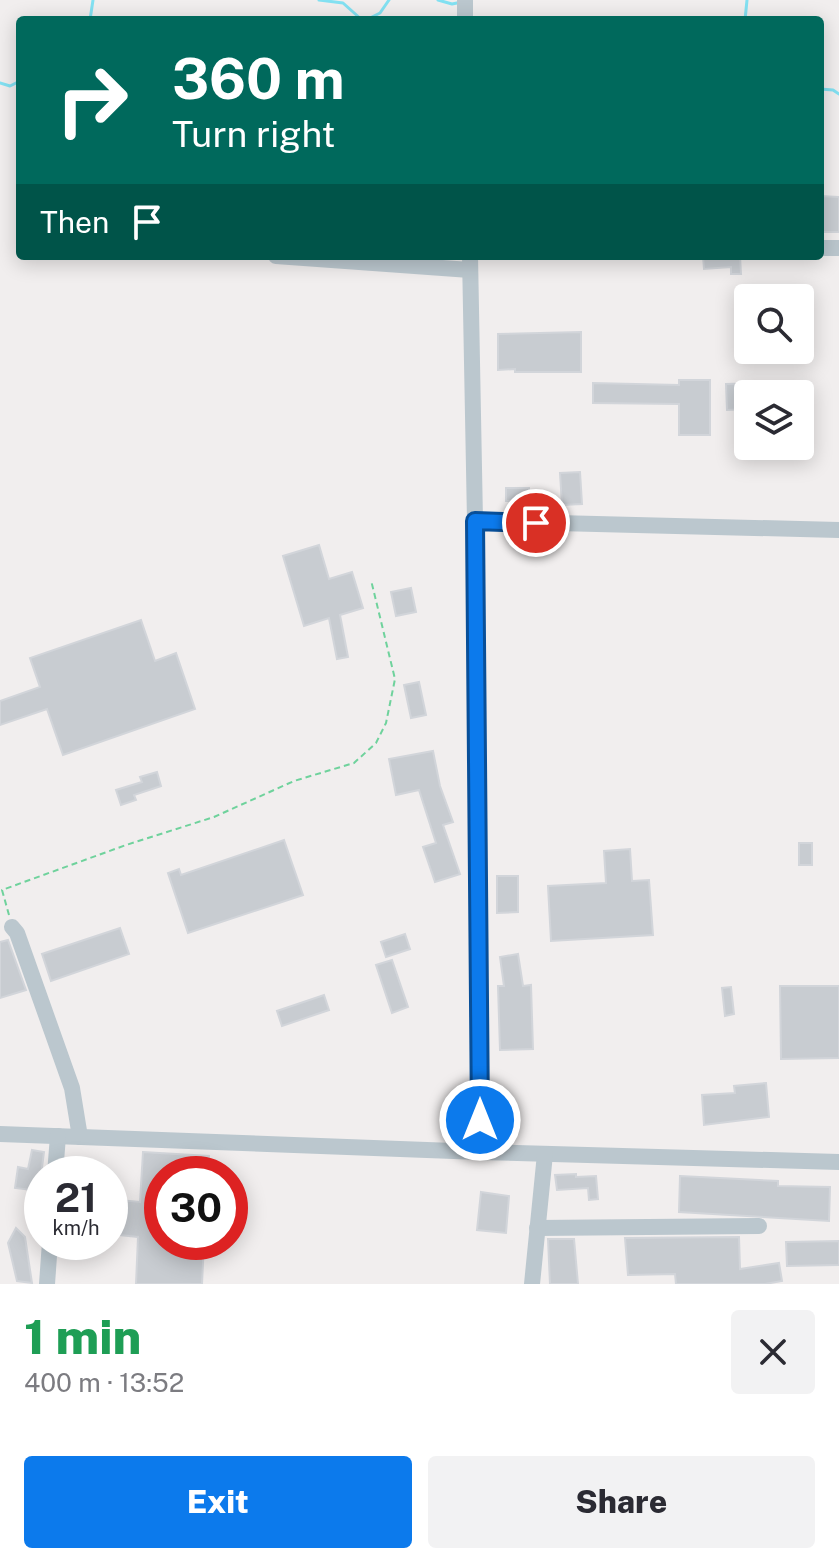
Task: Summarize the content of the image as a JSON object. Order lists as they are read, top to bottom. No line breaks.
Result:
{"page":{"turn":["360 m","Turn right"],"then":"Then","speed":"21 km/h","limit":"30","heading":["1 min","400 m · 13:52"],"buttons":["Exit","Share"]}}
